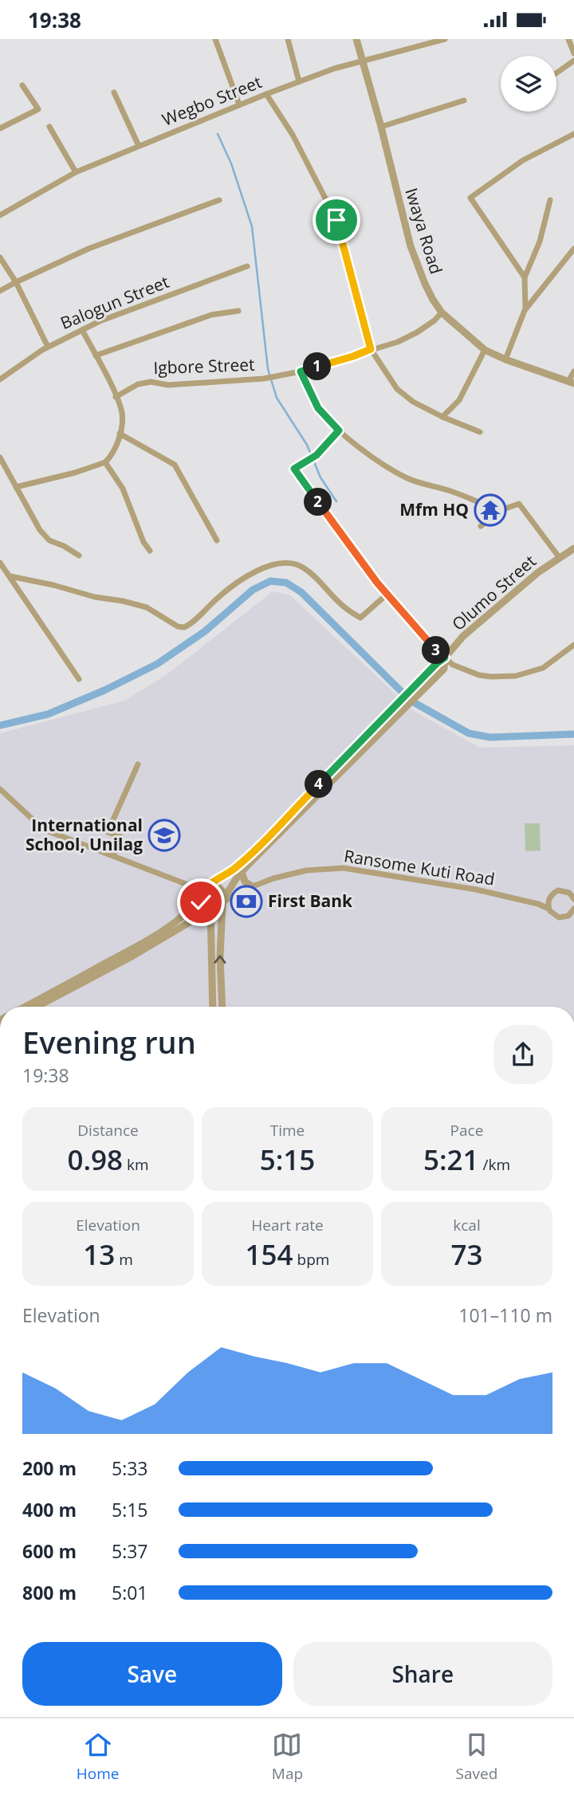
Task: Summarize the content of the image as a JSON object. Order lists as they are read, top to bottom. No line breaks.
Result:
{"streets":{"street":["Wegbo Street","Iwaya Road","Balogun Street","Igbore Street","Olumo Street","Ransome Kuti Road"]},"crossings":[["Wegbo Street","Iwaya Road"],["Iwaya Road","Igbore Street"],["Olumo Street","Ransome Kuti Road"]],"places":{"temple":["Mfm HQ"],"school or university":["International School, Unilag"],"bank":["First Bank"]},"page":{"status":"19:38","pins":["1","2","3","4"],"heading":["Evening run","19:38"],"stats":[["Distance","0.98 km"],["Time","5:15"],["Pace","5:21 /km"],["Elevation","13 m"],["Heart rate","154 bpm"],["kcal","73"]],"chart":["Elevation","101–110 m"],"list":[{"name":"200 m","note":"5:33"},{"name":"400 m","note":"5:15"},{"name":"600 m","note":"5:37"},{"name":"800 m","note":"5:01"}],"buttons":["Save","Share"],"tabs":["Home","Map","Saved"]}}
